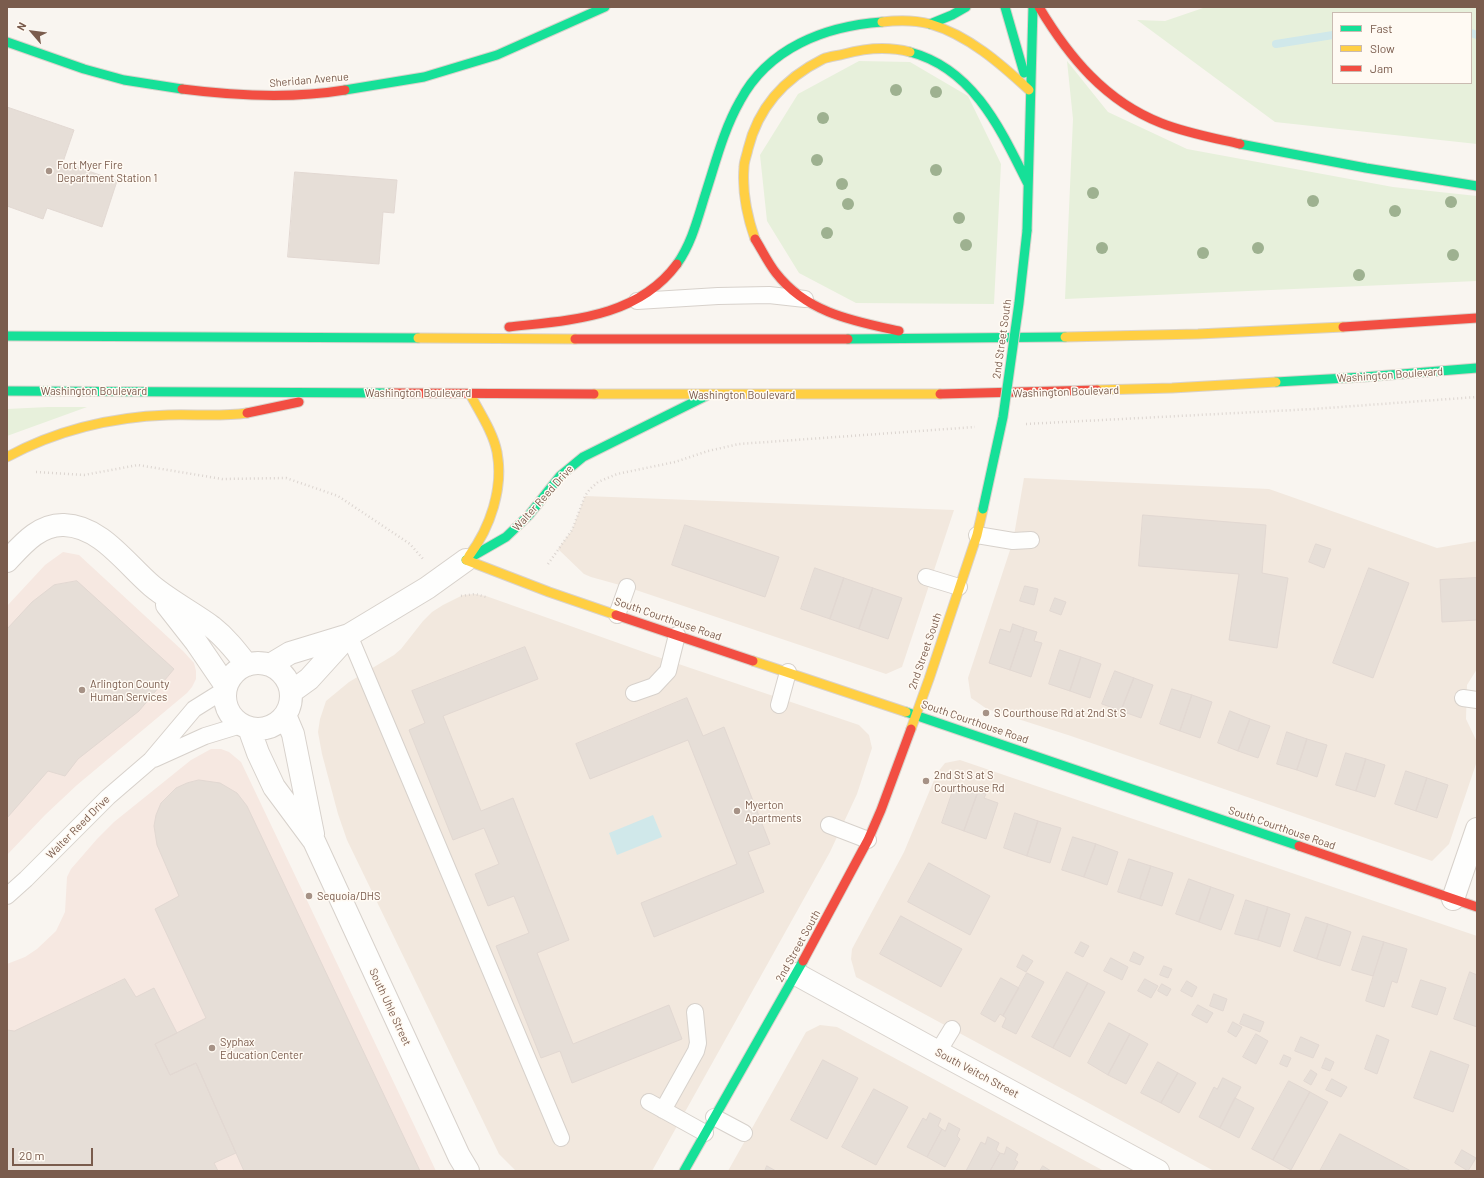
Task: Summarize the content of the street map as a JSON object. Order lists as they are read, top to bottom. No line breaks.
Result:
{"streets":{"main road":["Sheridan Avenue","2nd Street South","Washington Boulevard","Walter Reed Drive","South Courthouse Road"],"street":["South Uhle Street","South Veitch Street"]},"crossings":[["2nd Street South","South Courthouse Road"],["2nd Street South","South Veitch Street"],["Washington Boulevard","Walter Reed Drive"],["Walter Reed Drive","South Courthouse Road"],["Walter Reed Drive","South Uhle Street"]],"places":["Fort Myer Fire Department Station 1","Arlington County Human Services","S Courthouse Rd at 2nd St S","2nd St S at S Courthouse Rd","Myerton Apartments","Sequoia/DHS","Syphax Education Center"],"legend":["Fast","Slow","Jam"],"scale_bar":"20 m","north":"top left"}
